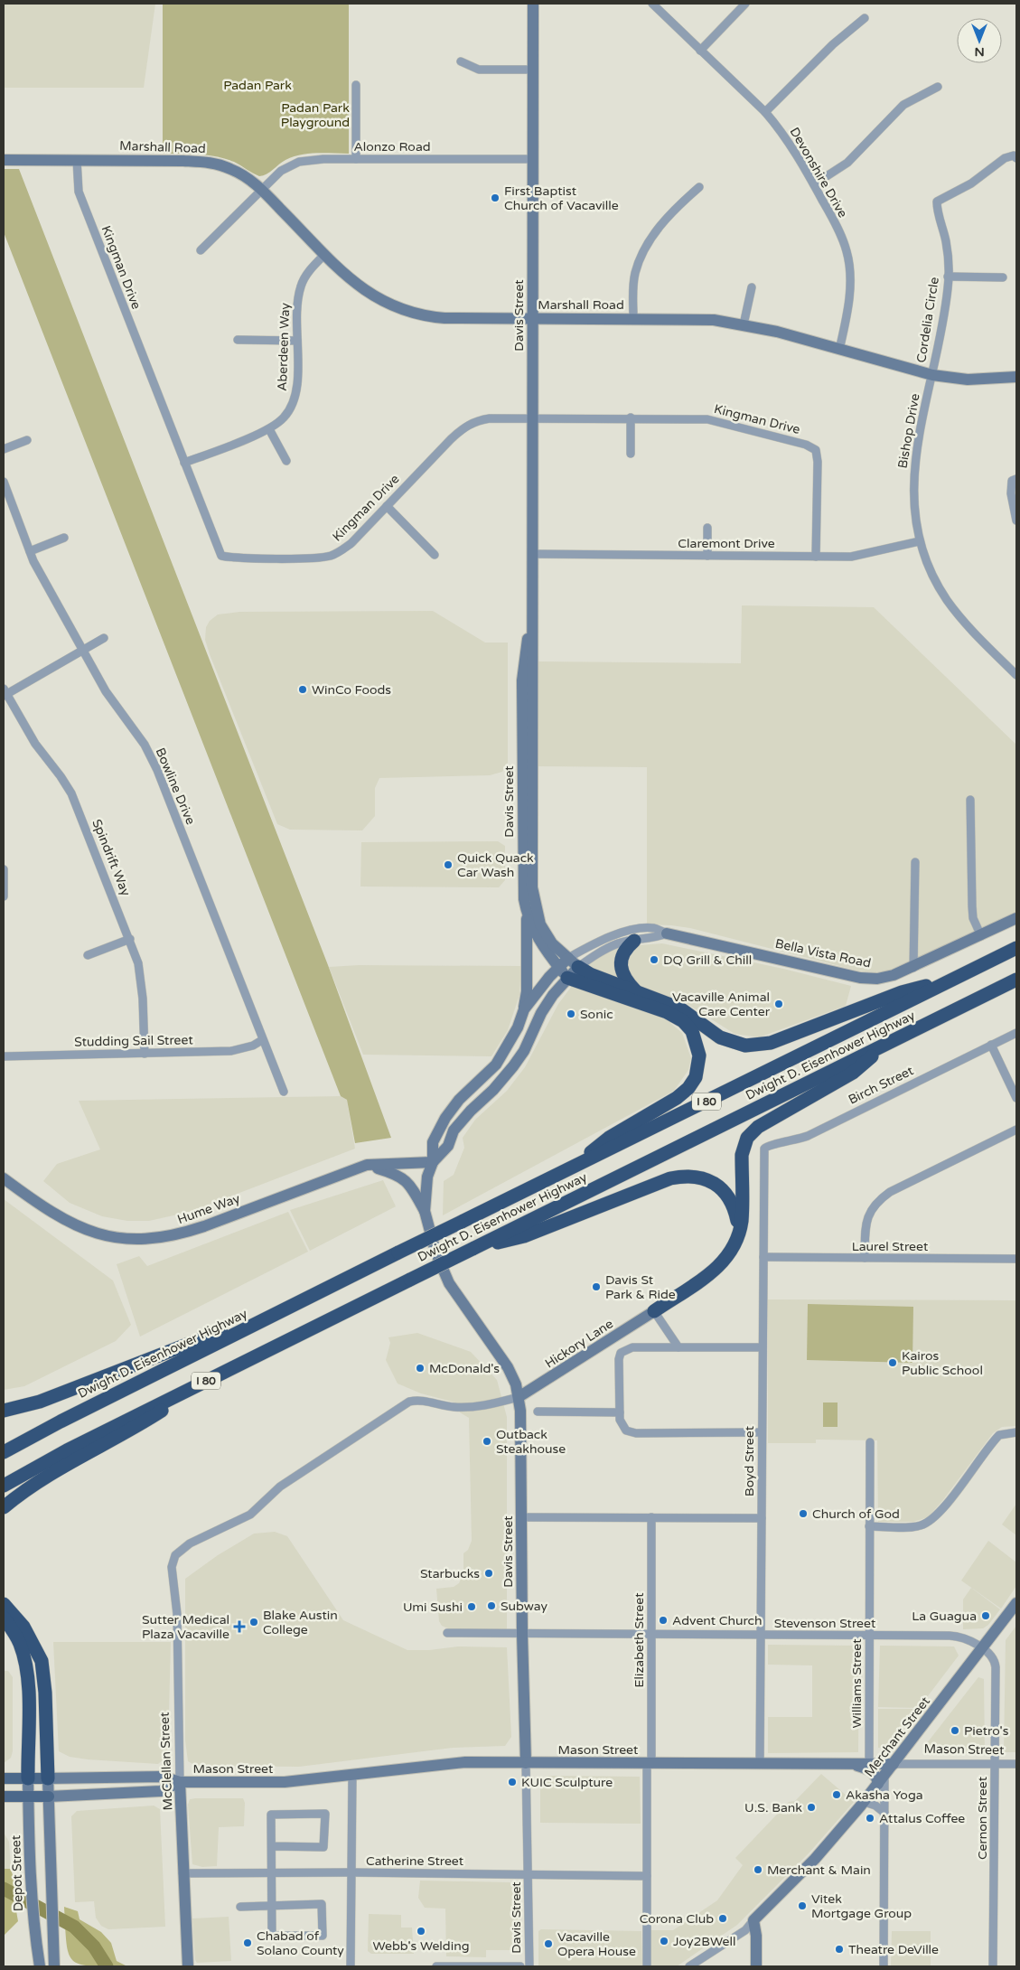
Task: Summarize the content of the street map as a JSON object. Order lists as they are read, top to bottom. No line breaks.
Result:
{"streets":{"highway":["Dwight D. Eisenhower Highway","I 80"],"street":["Alonzo Road","Marshall Road","Devonshire Drive","Kingman Drive","Davis Street","Cordelia Circle","Aberdeen Way","Bishop Drive","Claremont Drive","Bowline Drive","Spindrift Way","Bella Vista Road","Studding Sail Street","Birch Street","Hume Way","Laurel Street","Hickory Lane","Boyd Street","Stevenson Street","Elizabeth Street","Williams Street","Merchant Street","Mason Street","McClellan Street","Cernon Street","Catherine Street","Depot Street"]},"crossings":[["Alonzo Road","Marshall Road"],["Alonzo Road","Davis Street"],["Marshall Road","Devonshire Drive"],["Marshall Road","Kingman Drive"],["Marshall Road","Davis Street"],["Marshall Road","Cordelia Circle"],["Marshall Road","Aberdeen Way"],["Marshall Road","Bishop Drive"],["Kingman Drive","Davis Street"],["Kingman Drive","Aberdeen Way"],["Kingman Drive","Claremont Drive"],["Davis Street","Claremont Drive"],["Davis Street","Bella Vista Road"],["Davis Street","Hume Way"],["Davis Street","Hickory Lane"],["Davis Street","Stevenson Street"],["Davis Street","Mason Street"],["Davis Street","McClellan Street"],["Davis Street","Catherine Street"],["Cordelia Circle","Bishop Drive"],["Bishop Drive","Claremont Drive"],["Bowline Drive","Studding Sail Street"],["Spindrift Way","Studding Sail Street"],["Birch Street","Boyd Street"],["Laurel Street","Boyd Street"],["Hickory Lane","McClellan Street"],["Boyd Street","Stevenson Street"],["Boyd Street","Mason Street"],["Stevenson Street","Elizabeth Street"],["Stevenson Street","Williams Street"],["Stevenson Street","Merchant Street"],["Stevenson Street","Cernon Street"],["Elizabeth Street","Mason Street"],["Elizabeth Street","Catherine Street"],["Williams Street","Mason Street"],["Merchant Street","Mason Street"],["Merchant Street","Cernon Street"],["Mason Street","McClellan Street"],["Mason Street","Cernon Street"],["McClellan Street","Catherine Street"]],"parks":["Padan Park","Padan Park Playground"],"places":{"other":["First Baptist Church of Vacaville","WinCo Foods","Quick Quack Car Wash","DQ Grill & Chill","Vacaville Animal Care Center","Sonic","Davis St Park & Ride","Kairos Public School","McDonald's","Outback Steakhouse","Church of God","Starbucks","Subway","Umi Sushi","La Guagua","Advent Church","Blake Austin College","Pietro's","KUIC Sculpture","Akasha Yoga","U.S. Bank","Attalus Coffee","Merchant & Main","Vitek Mortgage Group","Corona Club","Webb's Welding","Joy2BWell","Chabad of Solano County","Vacaville Opera House","Theatre DeVille"],"health":["Sutter Medical Plaza Vacaville"]},"north":"bottom"}
